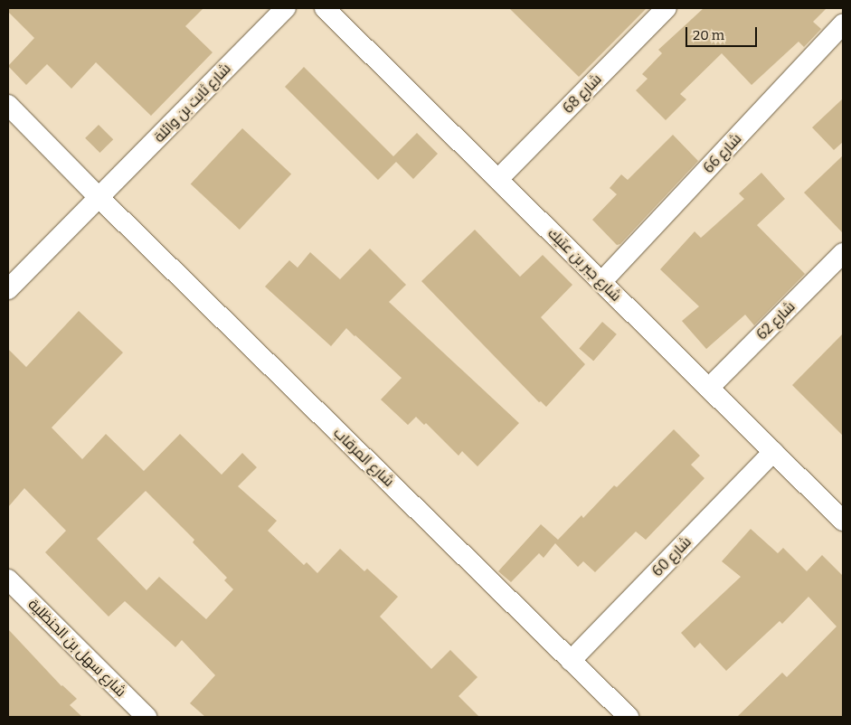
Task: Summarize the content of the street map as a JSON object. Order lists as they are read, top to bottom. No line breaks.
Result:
{"streets":{"street":["شارع 68","شارع ثابت بن وائلة","شارع 66","شارع جبر بن عتيك","شارع 62","شارع المرقاب","شارع 60","شارع سهل بن الحنظلية"]},"crossings":[["شارع 68","شارع جبر بن عتيك"],["شارع ثابت بن وائلة","شارع المرقاب"],["شارع 66","شارع جبر بن عتيك"],["شارع جبر بن عتيك","شارع 62"],["شارع جبر بن عتيك","شارع 60"],["شارع المرقاب","شارع 60"]],"scale_bar":"20 m"}
